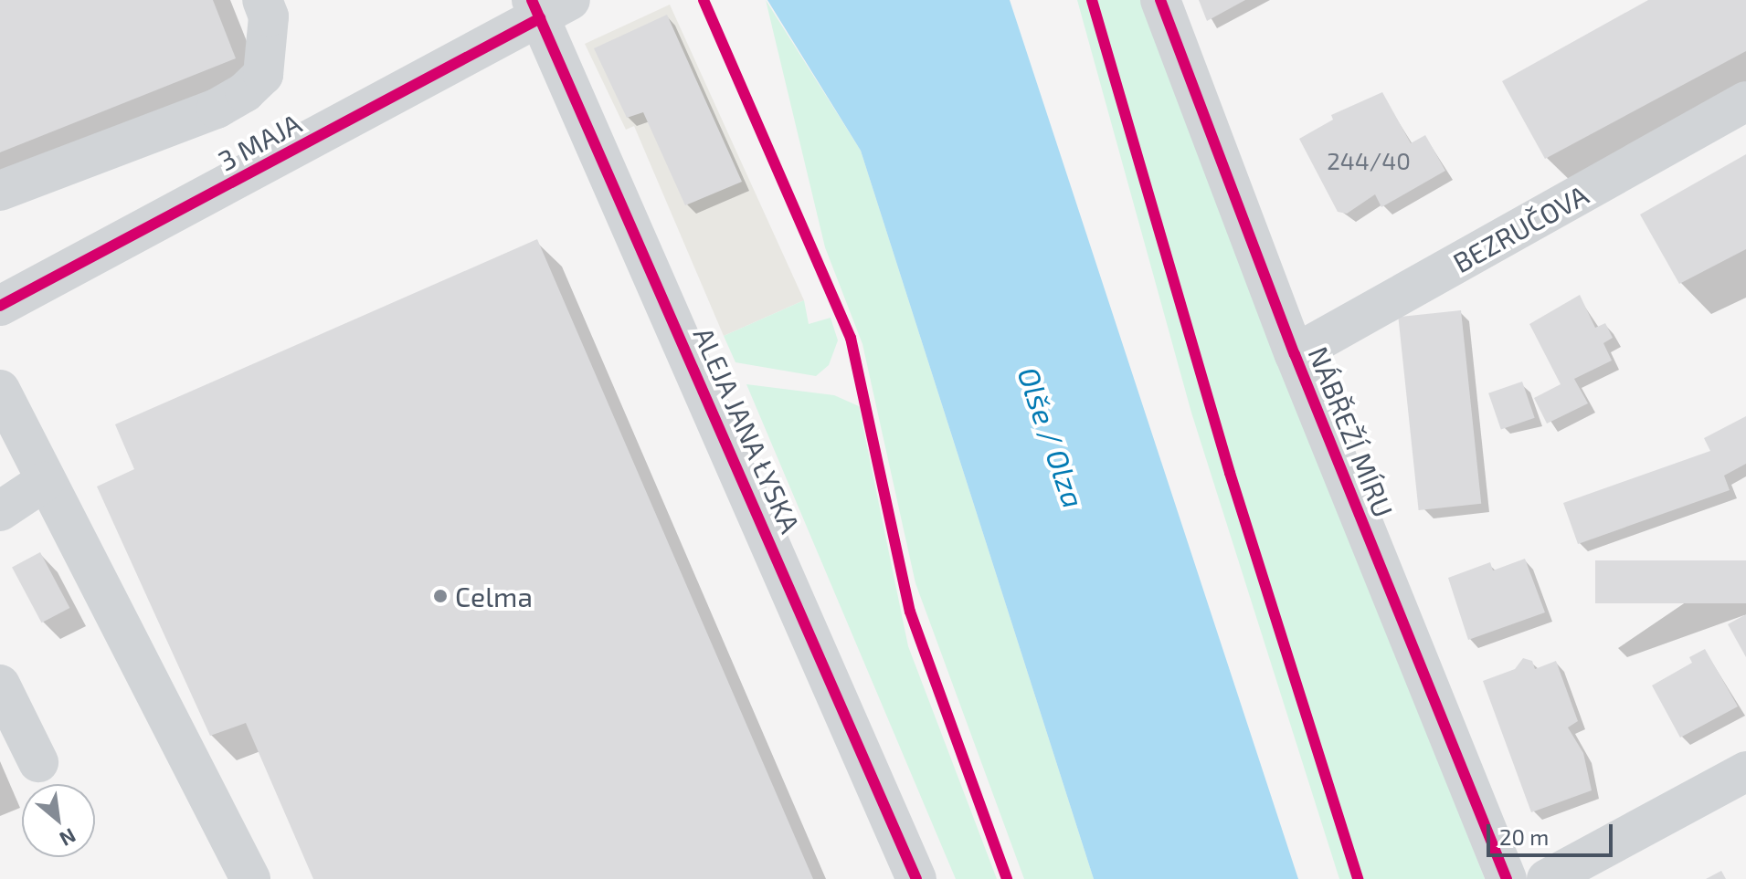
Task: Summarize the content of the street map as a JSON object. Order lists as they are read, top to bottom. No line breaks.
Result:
{"streets":{"street":["3 MAJA","BEZRUČOVA","ALEJA JANA ŁYSKA","NÁBŘEŽÍ MÍRU"]},"crossings":[["3 MAJA","ALEJA JANA ŁYSKA"],["BEZRUČOVA","NÁBŘEŽÍ MÍRU"]],"water":["Olše / Olza"],"places":["Celma"],"house_numbers":["244/40"],"scale_bar":"20 m","north":"bottom right"}
